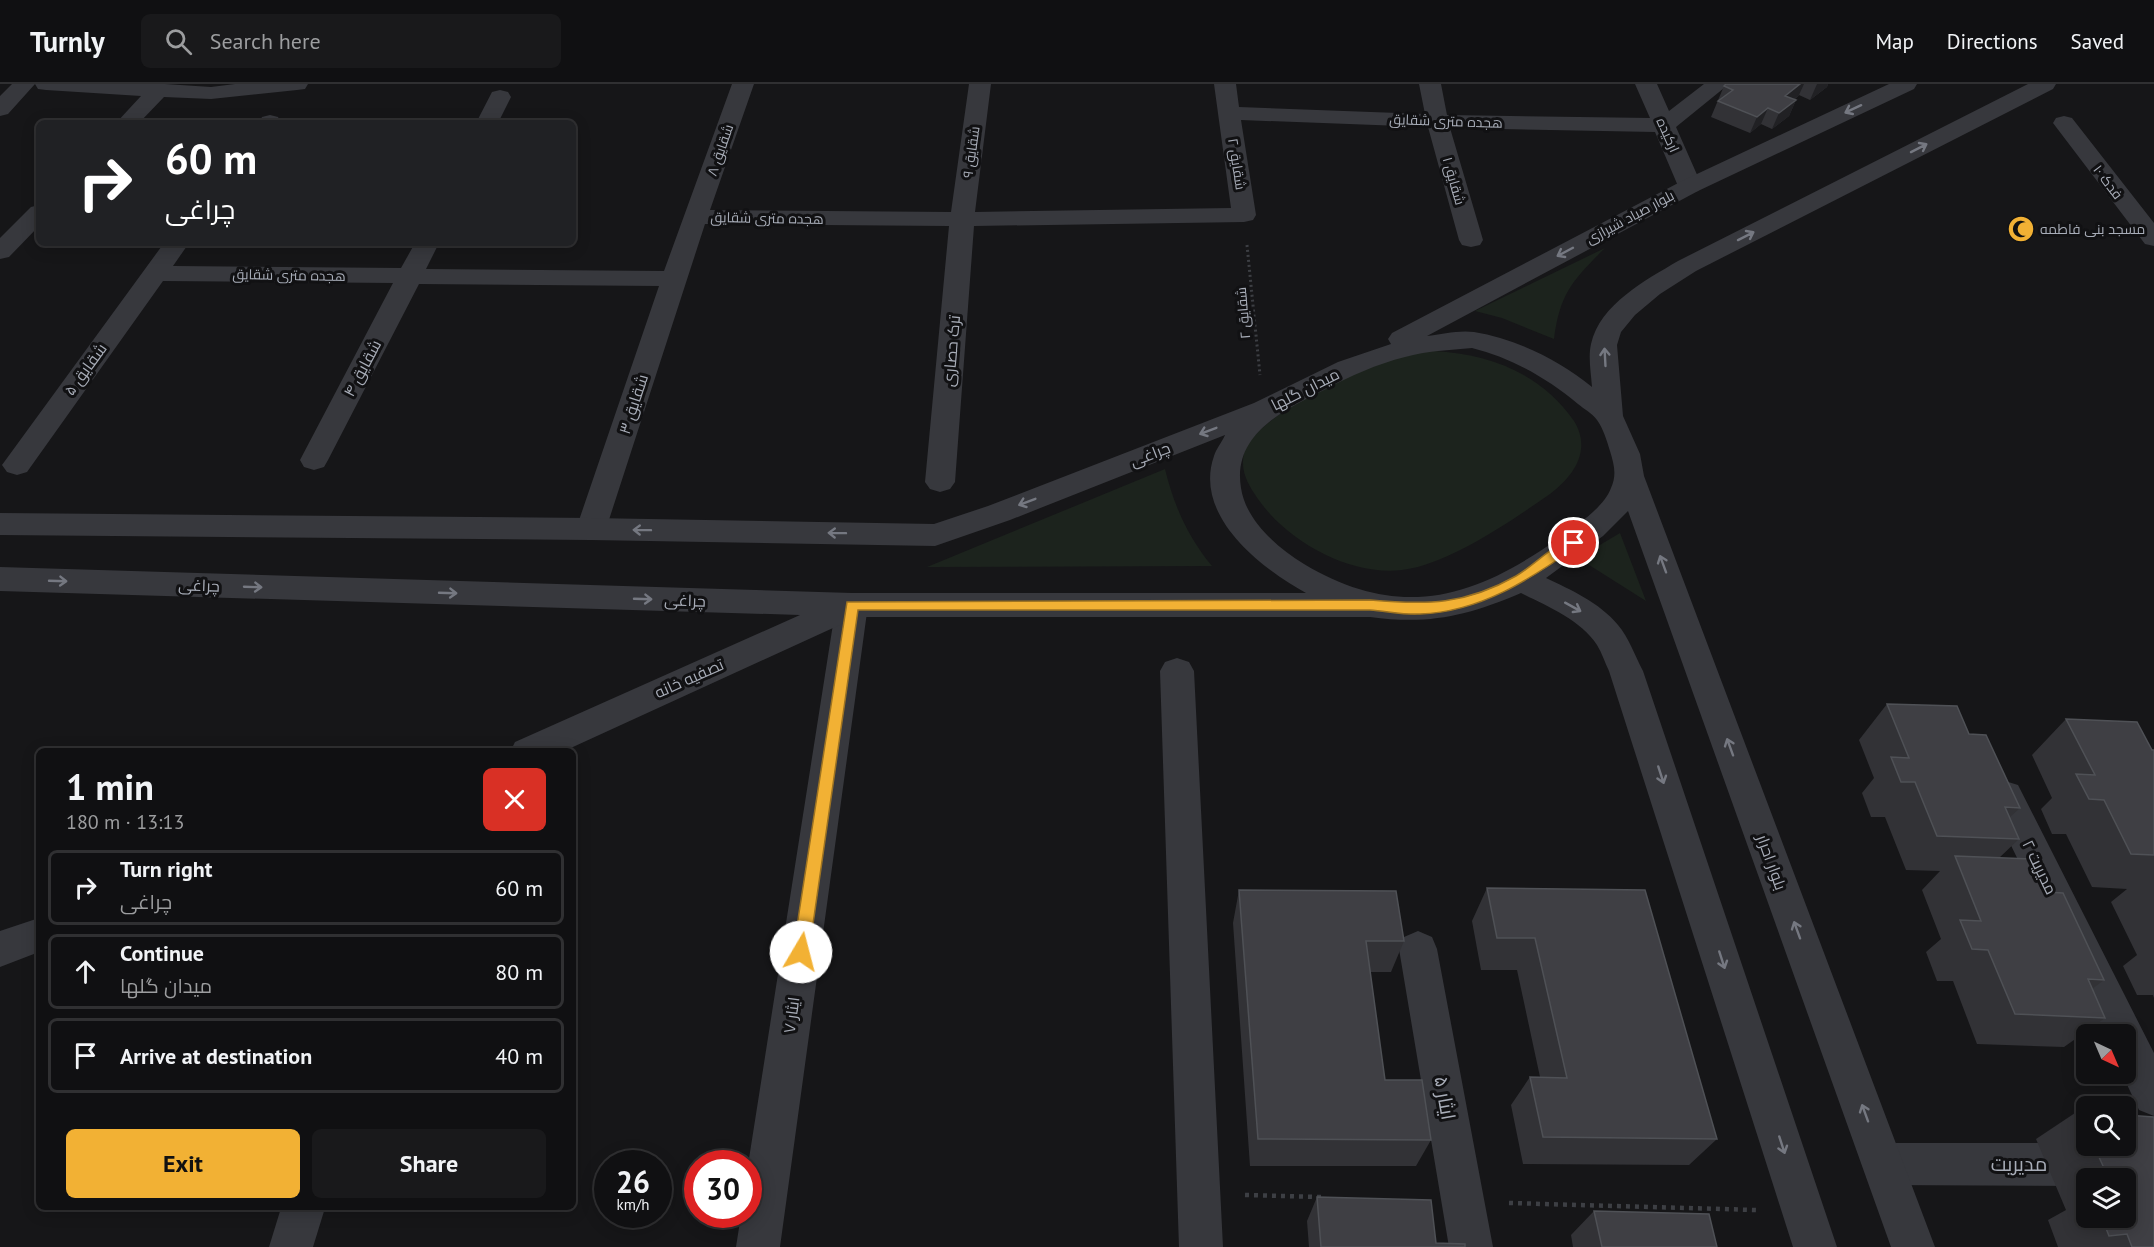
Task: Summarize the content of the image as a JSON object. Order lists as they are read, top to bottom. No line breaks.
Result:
{"streets":{"street":["هجده متری شقایق","ارکیده","شقایق ۸","شقایق ۹","۲ شقایق","شقایق ۱","فدک ۱۰","بلوار صیاد شیرازی","ترک حصاری","شقایق ۴","شقایق ۵","میدان گلها","شقایق ۳","چراغی","تصفیه خانه","بلوار احرار","مدیریت ۲","ایثار ۷","ایثار ۵","مدیریت"],"path":["شقایق ۲"]},"crossings":[["هجده متری شقایق","ارکیده"],["هجده متری شقایق","شقایق ۸"],["هجده متری شقایق","شقایق ۹"],["هجده متری شقایق","۲ شقایق"],["هجده متری شقایق","شقایق ۱"],["هجده متری شقایق","شقایق ۲"],["هجده متری شقایق","ترک حصاری"],["هجده متری شقایق","شقایق ۴"],["هجده متری شقایق","شقایق ۵"],["هجده متری شقایق","شقایق ۳"],["ارکیده","بلوار صیاد شیرازی"],["شقایق ۹","ترک حصاری"],["۲ شقایق","شقایق ۲"],["بلوار صیاد شیرازی","میدان گلها"],["شقایق ۲","میدان گلها"],["شقایق ۲","چراغی"],["میدان گلها","چراغی"],["میدان گلها","بلوار احرار"],["شقایق ۳","چراغی"],["چراغی","تصفیه خانه"],["چراغی","ایثار ۷"],["تصفیه خانه","ایثار ۷"],["بلوار احرار","مدیریت"]],"places":{"mosque":["مسجد بنی فاطمه"]},"north":"bottom right","page":{"header":"Turnly","search":"Search here","nav":["Map","Directions","Saved"],"turn":["60 m","چراغی"],"heading":["1 min","180 m · 13:13"],"list":[{"name":"Turn right","note":"چراغی","value":"60 m"},{"name":"Continue","note":"میدان گلها","value":"80 m"},{"name":"Arrive at destination","value":"40 m"}],"buttons":["Exit","Share"],"speed":"26 km/h","limit":"30"}}
